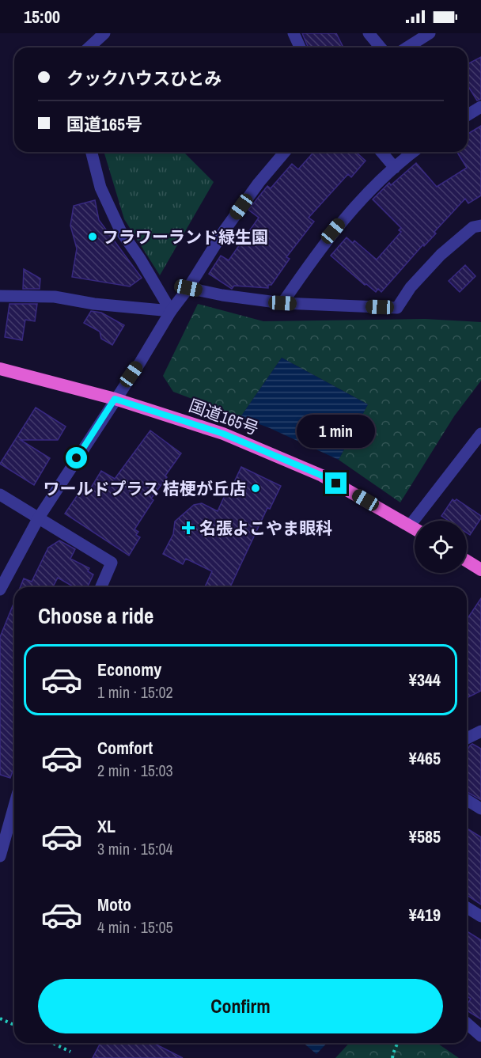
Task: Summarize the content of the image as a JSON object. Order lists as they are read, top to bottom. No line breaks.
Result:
{"streets":{"highway":["国道165号"]},"places":{"other":["フラワーランド緑生園","ワールドプラス 桔梗が丘店"],"health":["名張よこやま眼科"]},"page":{"status":"15:00","banner":["クックハウスひとみ","国道165号"],"bubble":"1 min","heading":"Choose a ride","list":[{"name":"Economy","note":"1 min · 15:02","value":"¥344"},{"name":"Comfort","note":"2 min · 15:03","value":"¥465"},{"name":"XL","note":"3 min · 15:04","value":"¥585"},{"name":"Moto","note":"4 min · 15:05","value":"¥419"}],"buttons":"Confirm"}}
